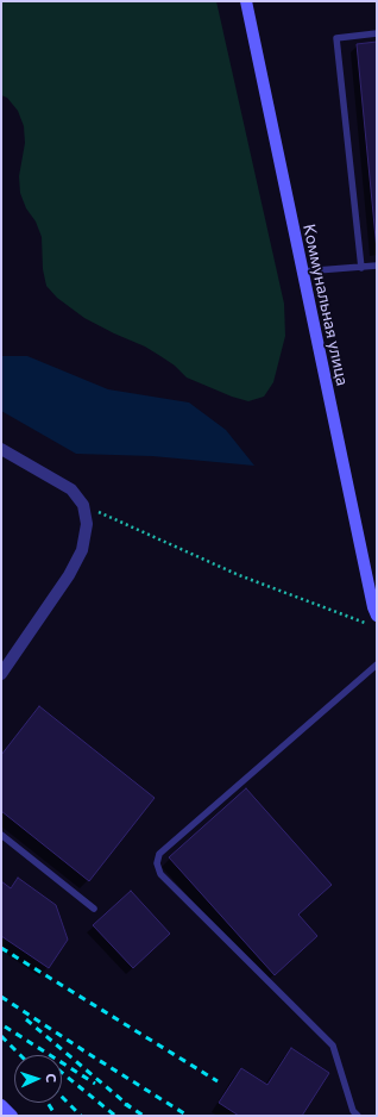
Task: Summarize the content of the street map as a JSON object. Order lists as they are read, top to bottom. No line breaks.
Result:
{"streets":{"street":["Коммунальная улица"]},"north":"right"}
